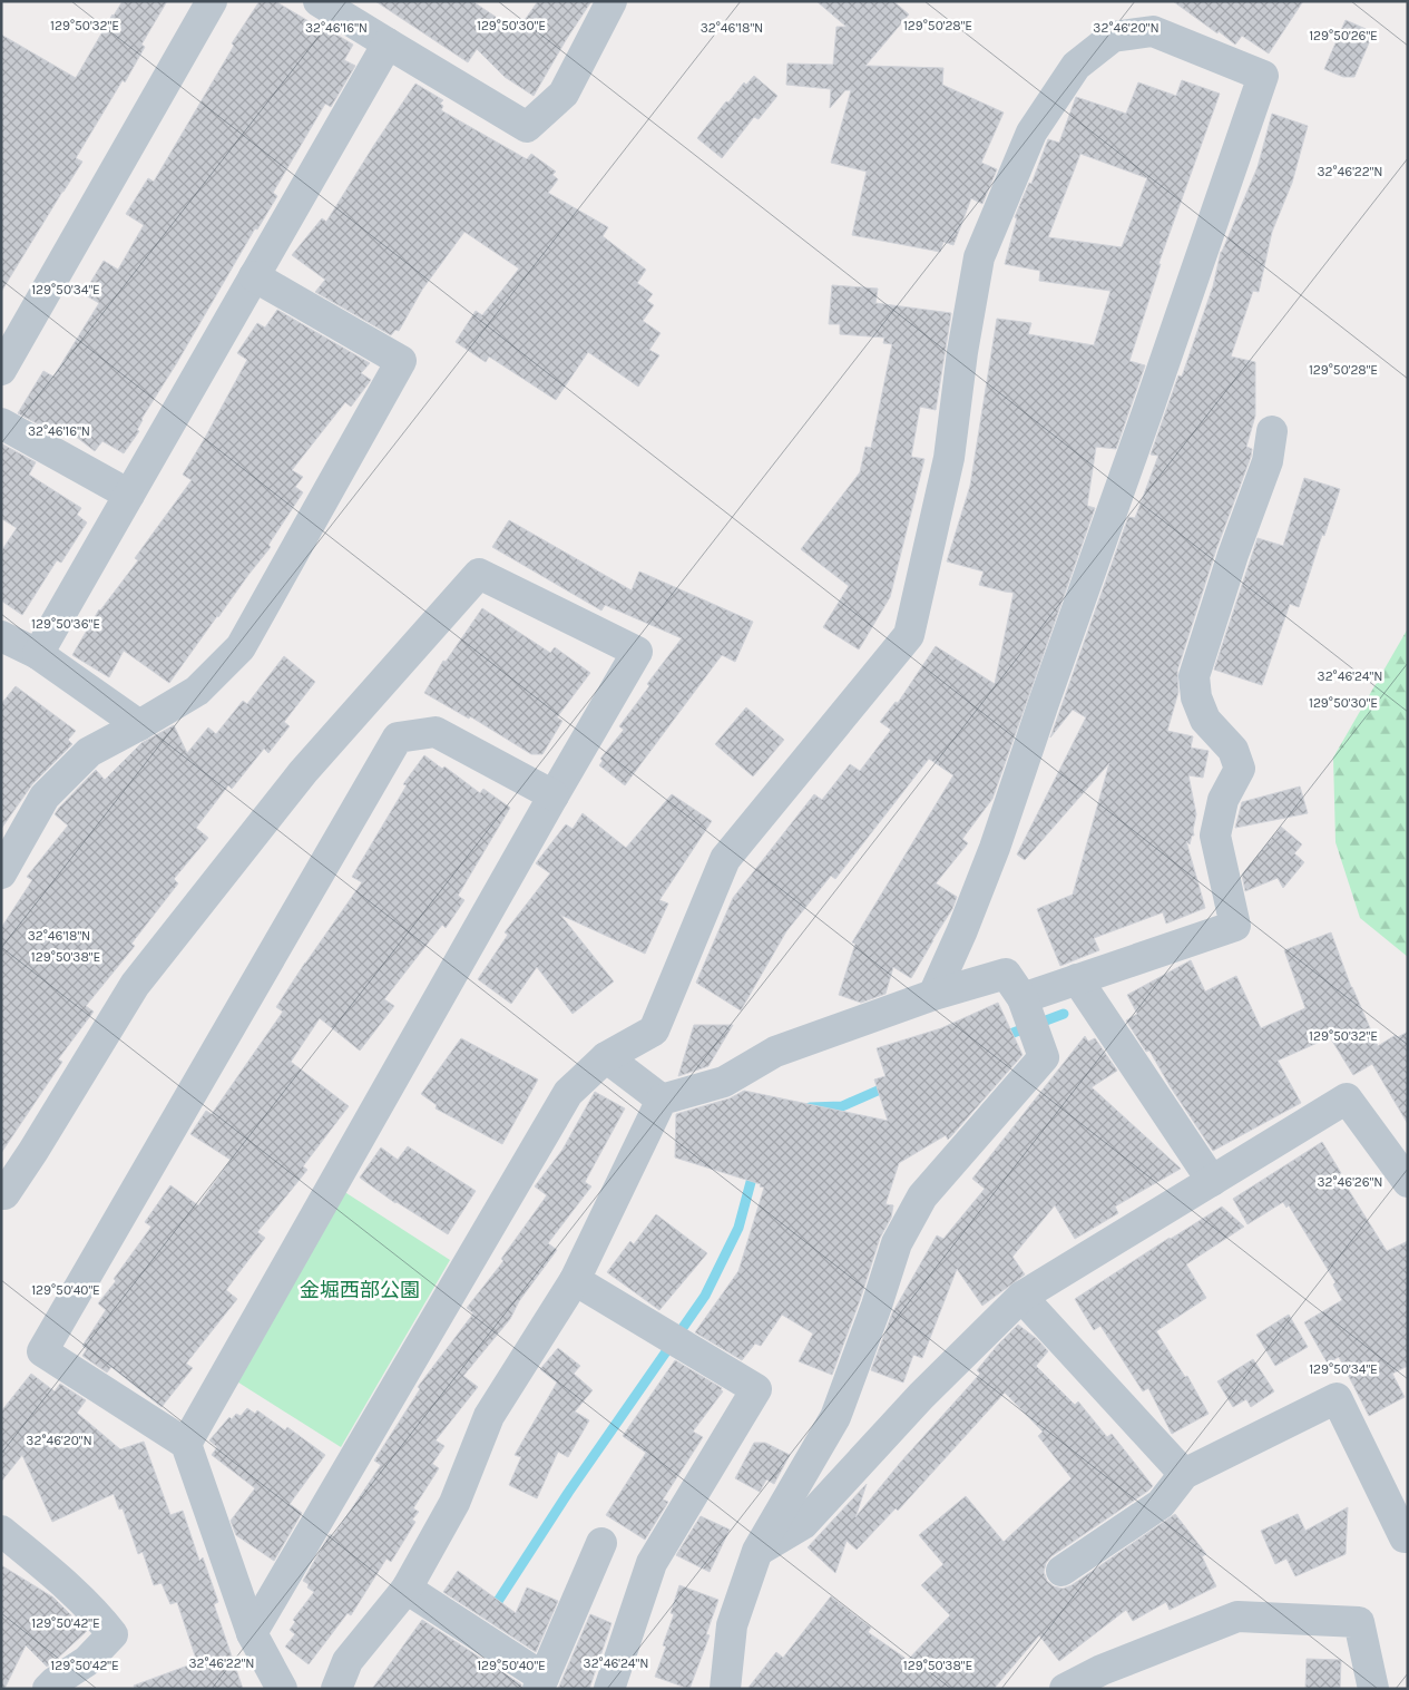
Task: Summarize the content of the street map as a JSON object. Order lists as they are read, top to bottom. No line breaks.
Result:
{"parks":["金堀西部公園"],"coordinates":["129°50'32\"E","129°50'30\"E","129°50'28\"E","32°46'20\"N","32°46'16\"N","32°46'18\"N","129°50'26\"E","32°46'22\"N","129°50'34\"E","129°50'36\"E","32°46'24\"N","129°50'38\"E","32°46'26\"N","129°50'40\"E","129°50'42\"E"]}
